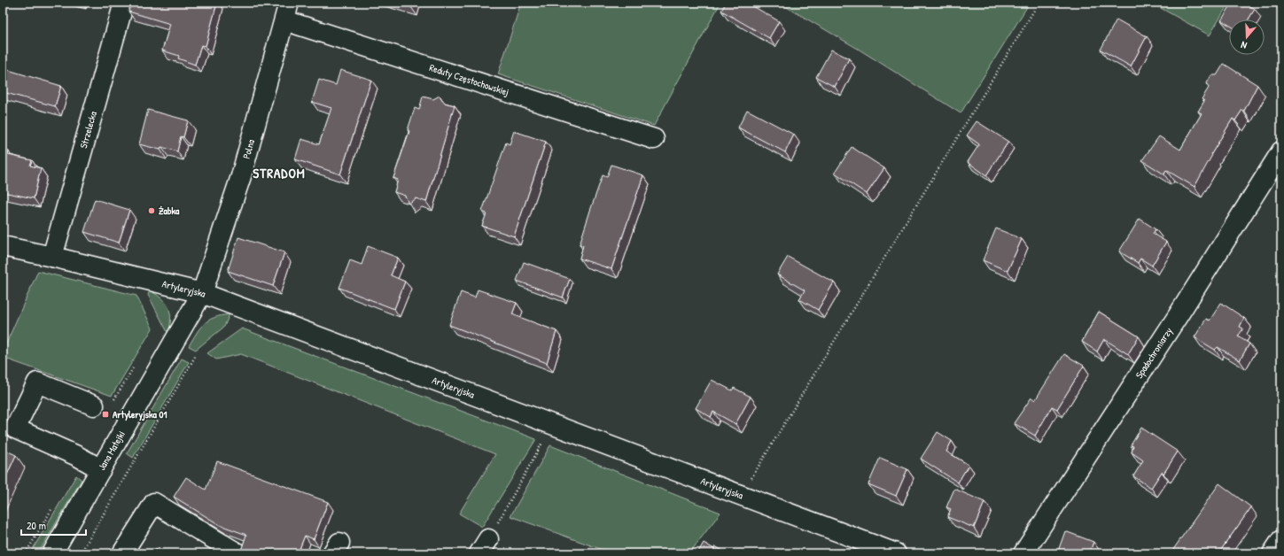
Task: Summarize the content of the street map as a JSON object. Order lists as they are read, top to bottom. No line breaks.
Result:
{"streets":{"street":["Reduty Częstochowskiej","Strzelecka","Polna","Artyleryjska","Spadochroniarzy","Jana Matejki"]},"crossings":[["Reduty Częstochowskiej","Polna"],["Strzelecka","Artyleryjska"],["Polna","Artyleryjska"],["Polna","Jana Matejki"],["Artyleryjska","Jana Matejki"]],"districts":["STRADOM"],"places":{"other":["Żabka"],"transit":["Artyleryjska 01"]},"scale_bar":"20 m","north":"bottom"}
